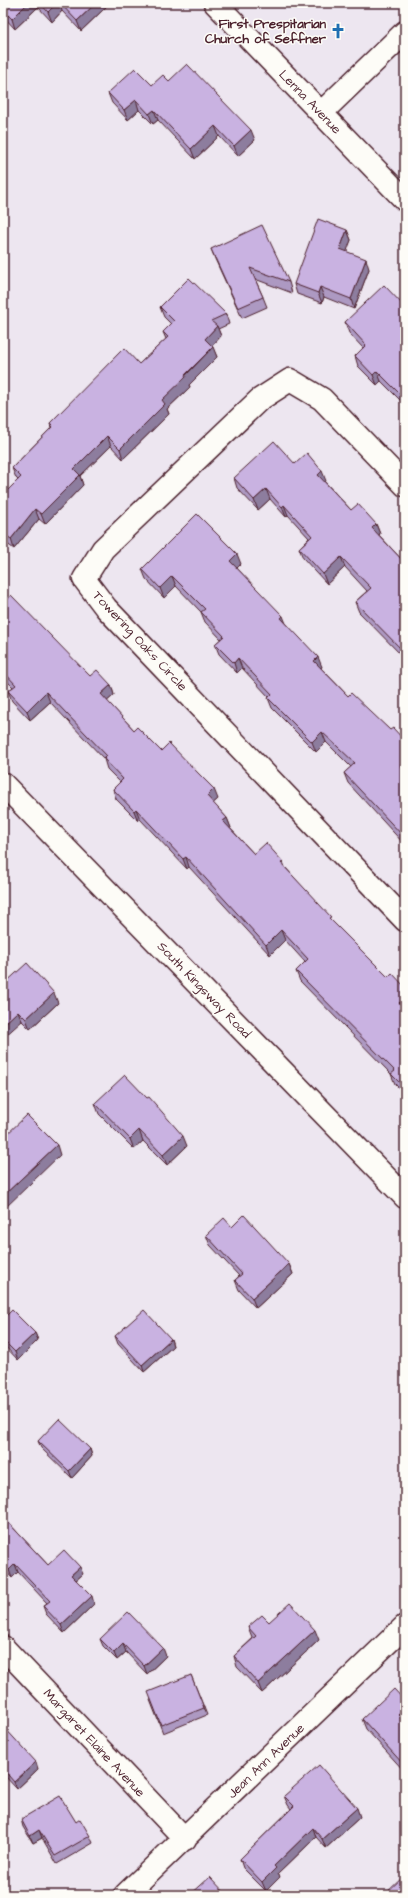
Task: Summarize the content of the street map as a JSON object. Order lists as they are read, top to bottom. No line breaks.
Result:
{"streets":{"street":["Lenna Avenue","Towering Oaks Circle","South Kingsway Road","Margaret Elaine Avenue","Jean Ann Avenue"]},"crossings":[["Margaret Elaine Avenue","Jean Ann Avenue"]],"places":{"church":["First Prespitarian Church of Seffner"]}}
